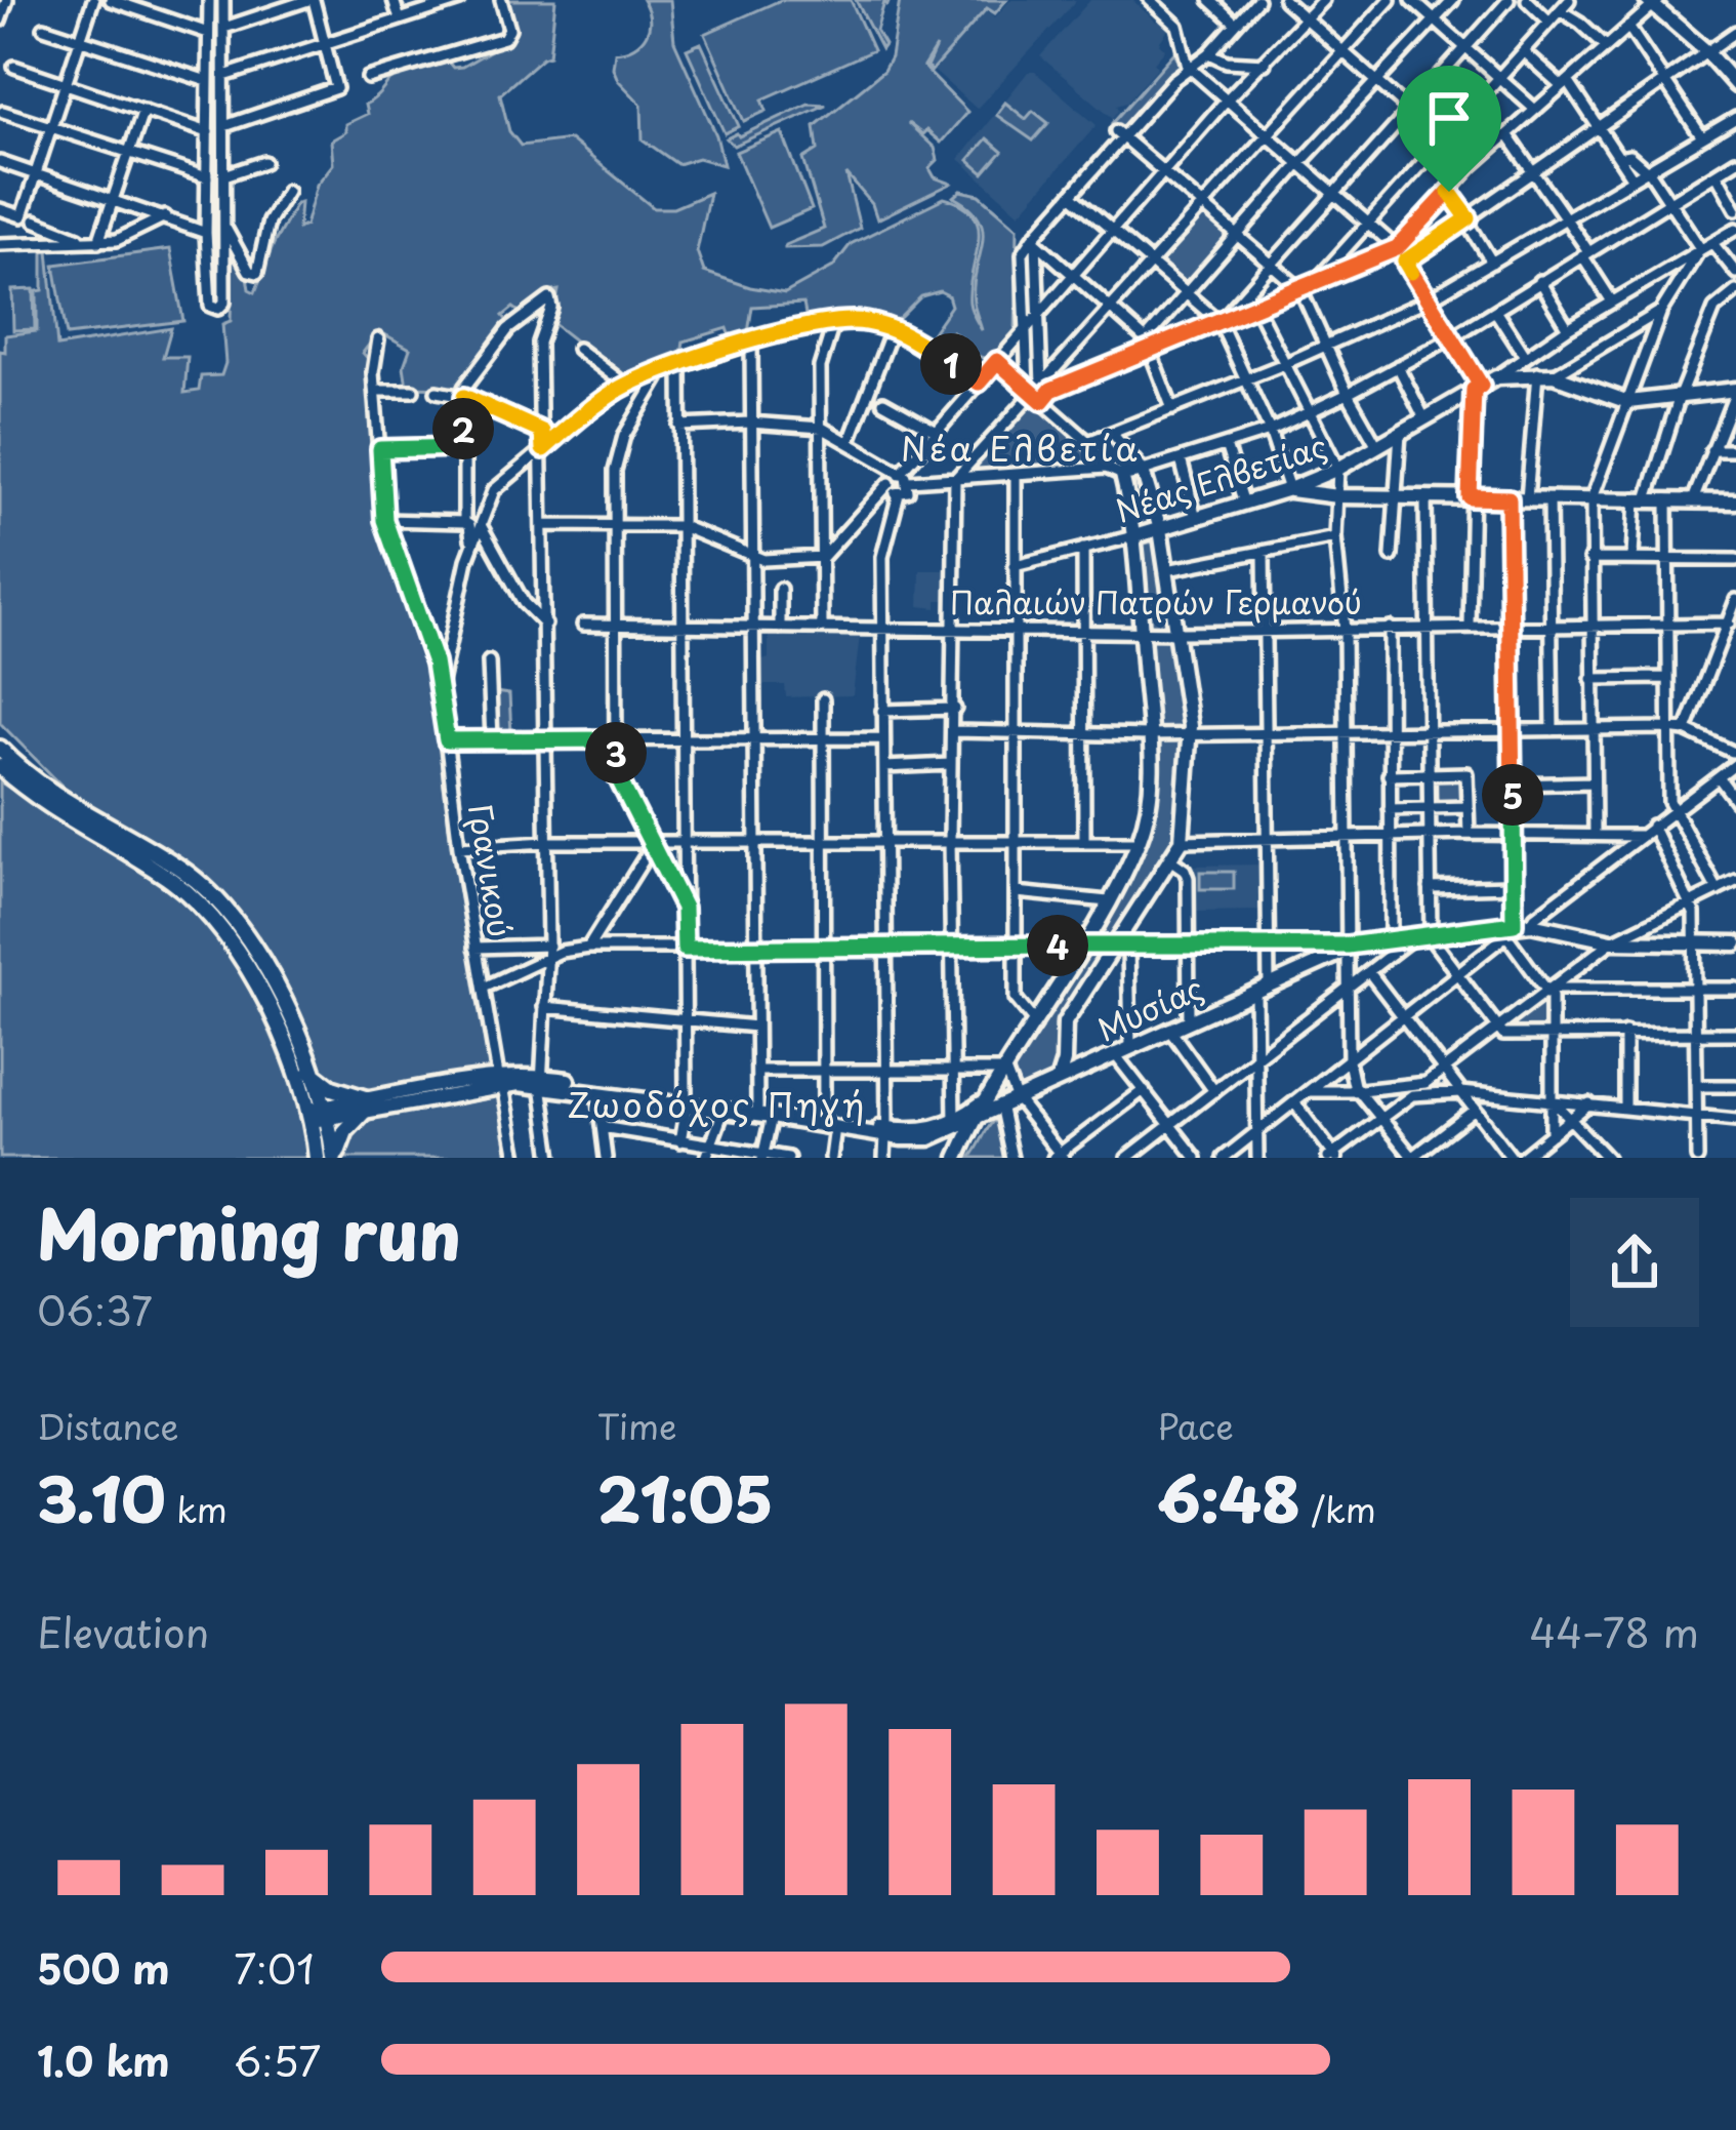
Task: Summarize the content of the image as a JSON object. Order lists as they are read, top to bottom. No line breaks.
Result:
{"streets":{"street":["Νέας Ελβετίας","Παλαιών Πατρών Γερμανού","Γρανικού","Μυσίας"]},"districts":["Νέα Ελβετία","Ζωοδόχος Πηγή"],"page":{"pins":["1","2","3","5","4"],"heading":["Morning run","06:37"],"stats":[["Distance","3.10 km"],["Time","21:05"],["Pace","6:48 /km"]],"chart":["Elevation","44–78 m"],"list":[{"name":"500 m","note":"7:01"},{"name":"1.0 km","note":"6:57"}]}}
